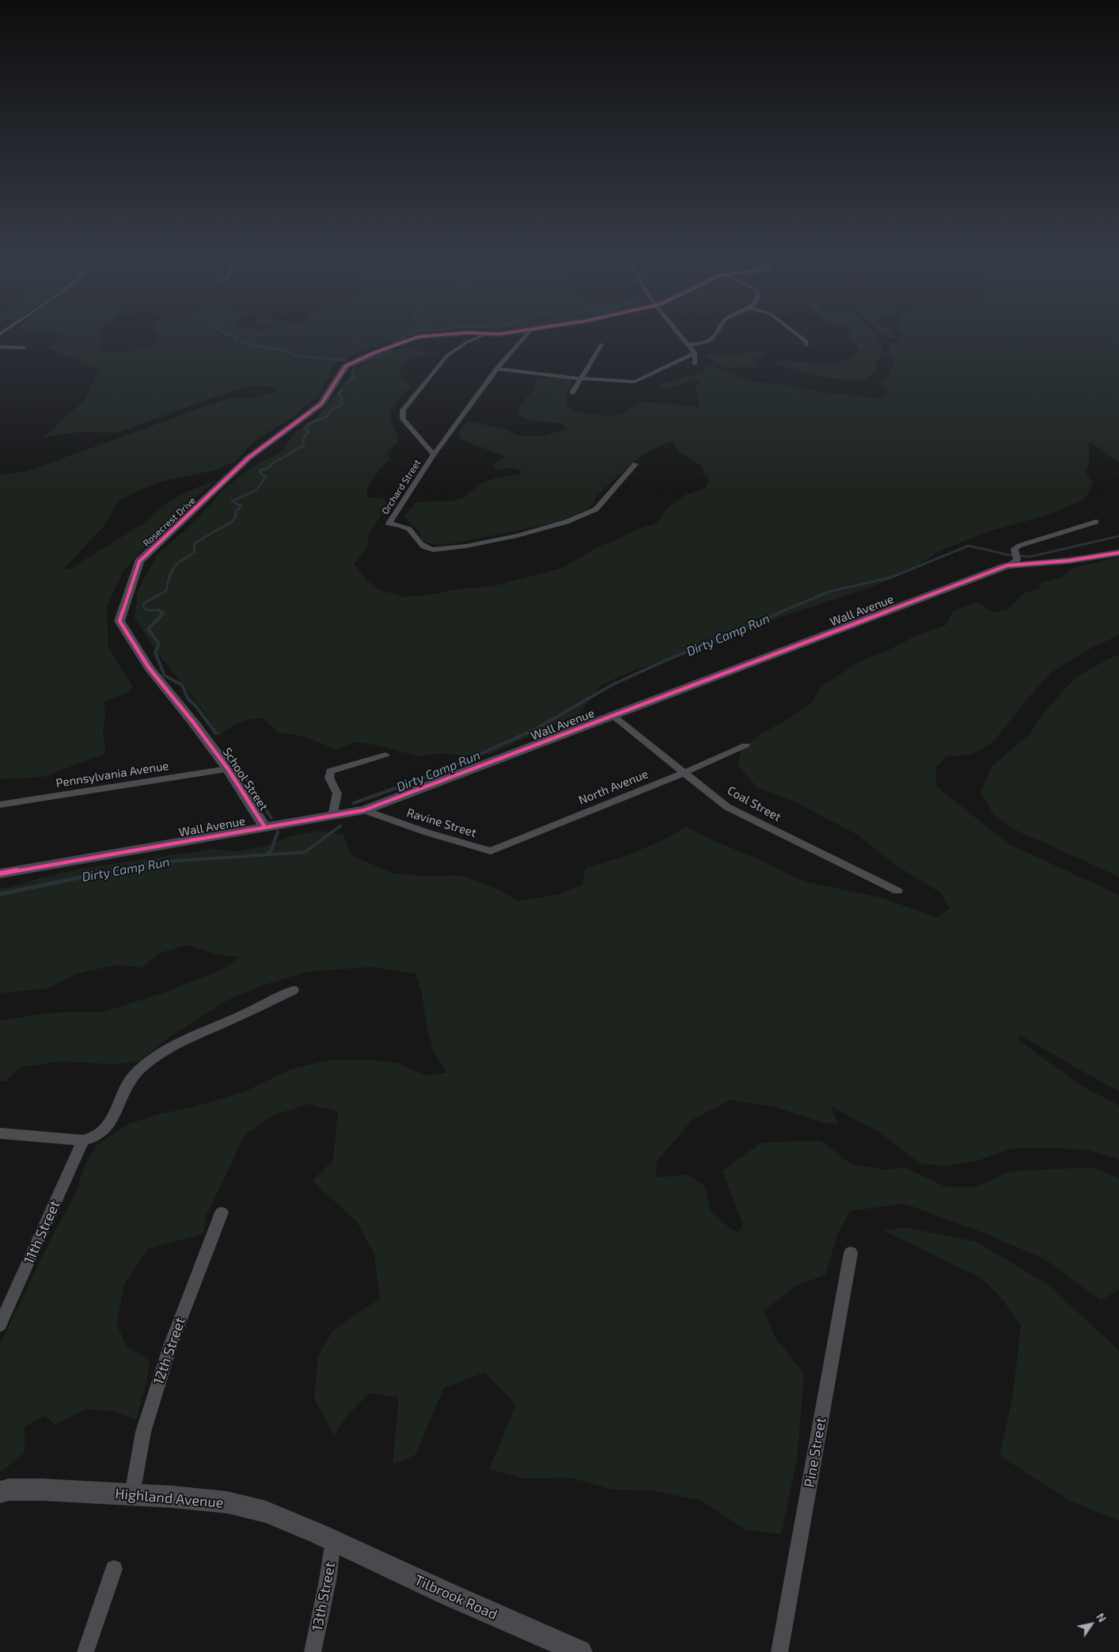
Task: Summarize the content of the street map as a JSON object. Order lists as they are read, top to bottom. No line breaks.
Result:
{"streets":{"street":["Orchard Street","Rosecrest Drive","Wall Avenue","Pennsylvania Avenue","School Street","North Avenue","Coal Street","Ravine Street","11th Street","12th Street","Pine Street","Highland Avenue","13th Street","Tilbrook Road"]},"crossings":[["Rosecrest Drive","School Street"],["Wall Avenue","School Street"],["Wall Avenue","Coal Street"],["Wall Avenue","Ravine Street"],["Pennsylvania Avenue","School Street"],["North Avenue","Coal Street"],["North Avenue","Ravine Street"],["12th Street","Highland Avenue"],["Highland Avenue","13th Street"],["Highland Avenue","Tilbrook Road"],["13th Street","Tilbrook Road"]],"water":["Dirty Camp Run"],"north":"top right"}
